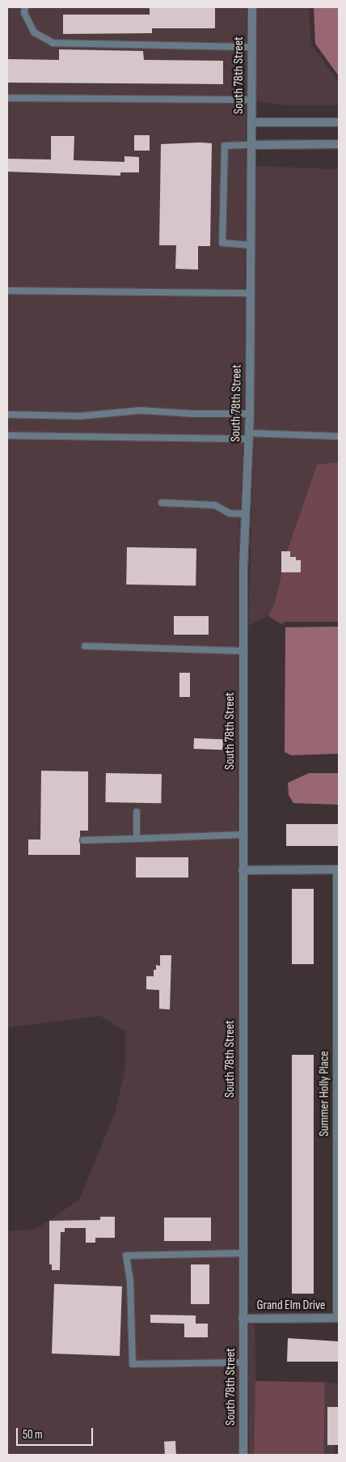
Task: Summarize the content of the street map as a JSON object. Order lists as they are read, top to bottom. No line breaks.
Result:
{"streets":{"street":["South 78th Street","Summer Holly Place","Grand Elm Drive"]},"crossings":[["South 78th Street","Grand Elm Drive"],["Summer Holly Place","Grand Elm Drive"]],"scale_bar":"50 m"}
